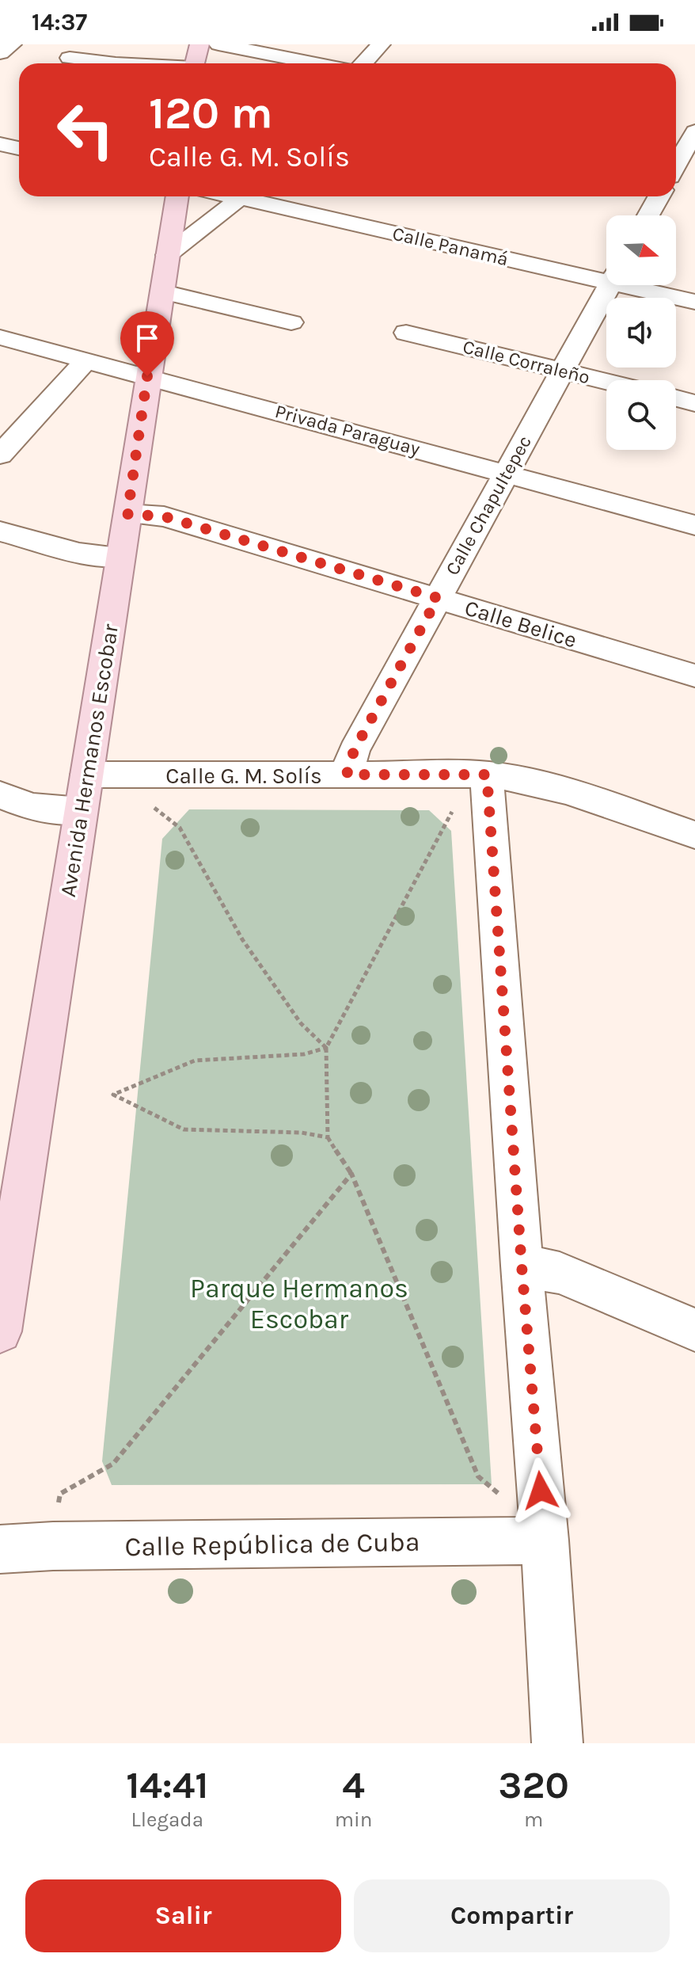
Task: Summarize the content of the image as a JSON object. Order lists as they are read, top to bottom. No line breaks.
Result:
{"streets":{"main road":["Avenida Hermanos Escobar"],"street":["Calle Panamá","Calle Corraleño","Privada Paraguay","Calle Chapultepec","Calle Belice","Calle G. M. Solís","Calle República de Cuba"]},"crossings":[["Calle Corraleño","Calle Chapultepec"],["Privada Paraguay","Calle Chapultepec"],["Privada Paraguay","Avenida Hermanos Escobar"],["Calle Chapultepec","Calle Belice"],["Calle Chapultepec","Calle G. M. Solís"],["Calle Belice","Avenida Hermanos Escobar"],["Avenida Hermanos Escobar","Calle G. M. Solís"]],"parks":["Parque Hermanos Escobar"],"north":"right","page":{"status":"14:37","turn":["120 m","Calle G. M. Solís"],"eta":["14:41","Llegada","4","min","320","m"],"buttons":["Salir","Compartir"]}}
